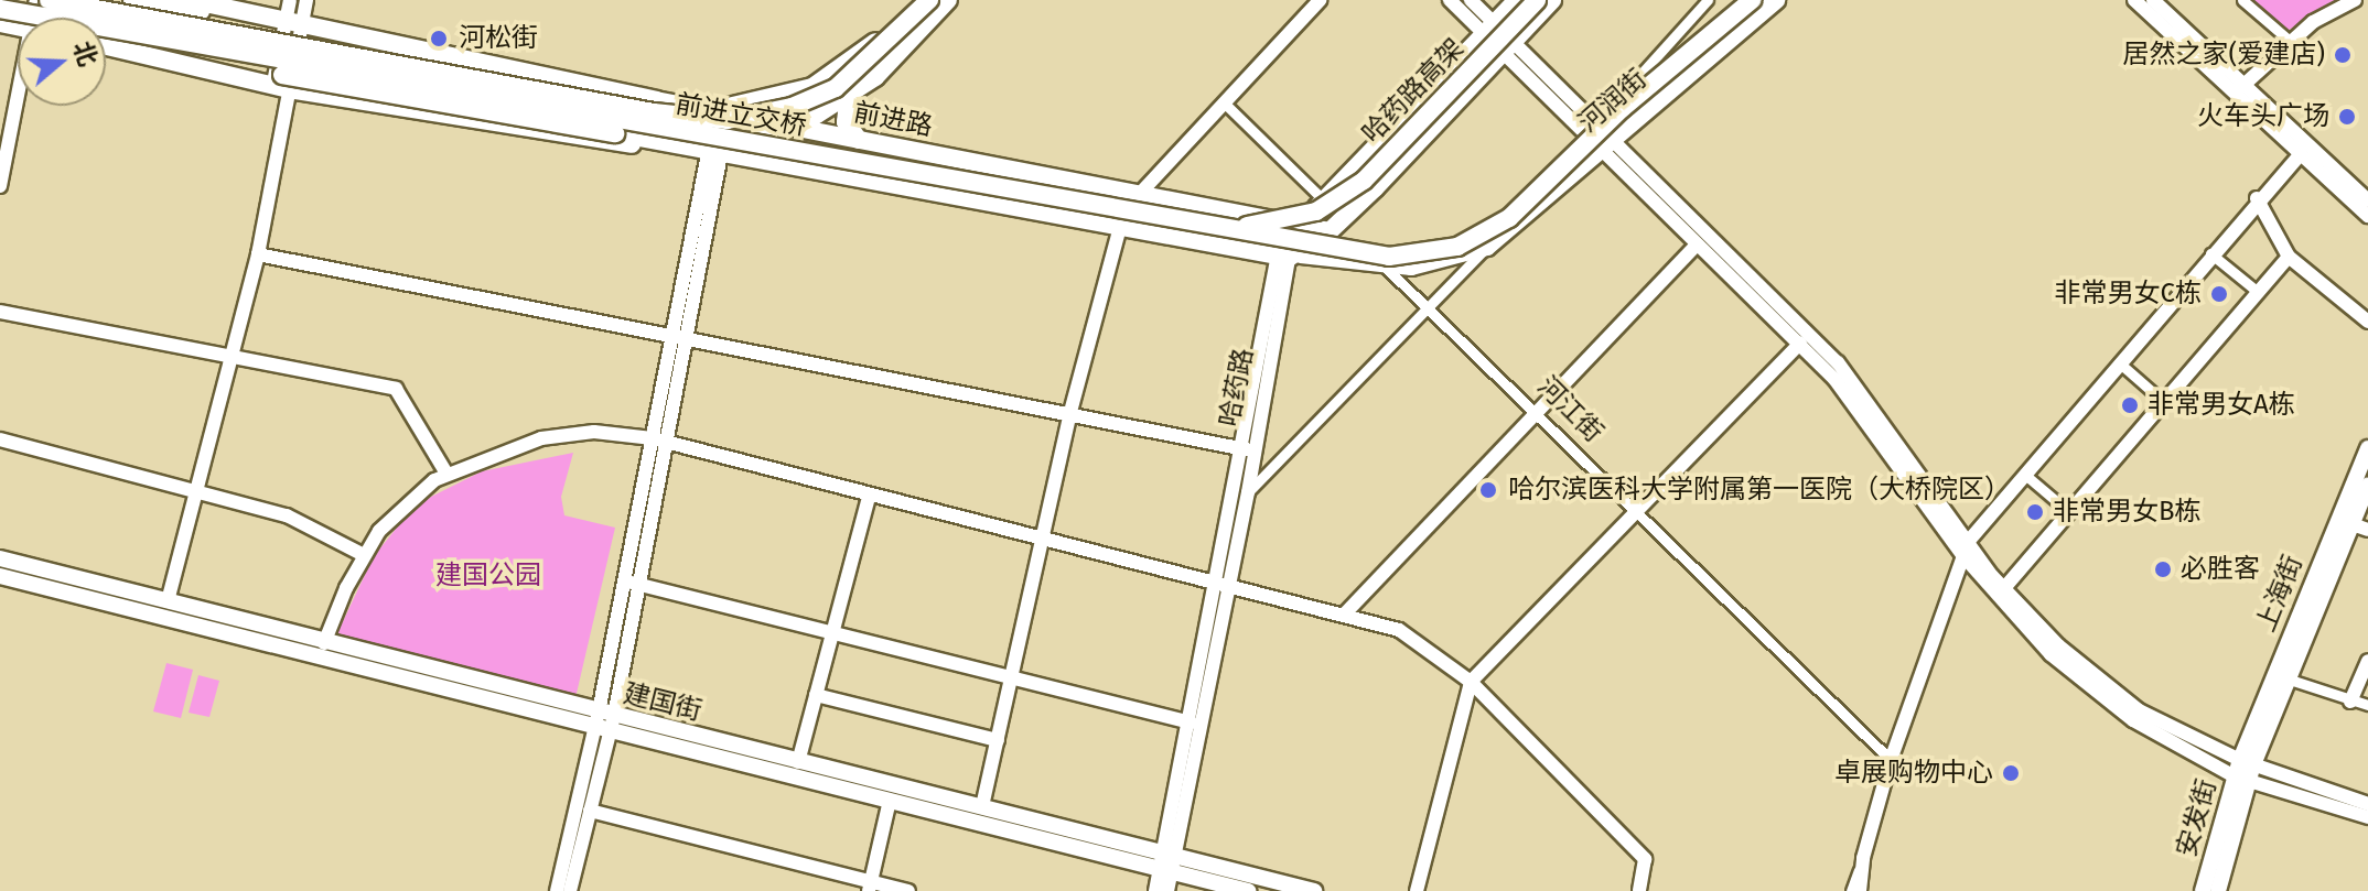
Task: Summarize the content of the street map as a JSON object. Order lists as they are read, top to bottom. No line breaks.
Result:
{"streets":{"highway":["哈药路高架","河润街","前进立交桥","前进路","哈药路"],"main road":["上海街","建国街","安发街"],"street":["河江街"]},"crossings":[["哈药路高架","前进立交桥"],["河润街","前进立交桥"],["河润街","哈药路"],["河润街","河江街"],["前进路","哈药路"],["哈药路","建国街"],["上海街","安发街"]],"parks":["建国公园"],"places":["河松街","居然之家(爱建店)","火车头广场","非常男女C栋","非常男女A栋","哈尔滨医科大学附属第一医院（大桥院区）","非常男女B栋","必胜客","卓展购物中心"],"north":"right"}
